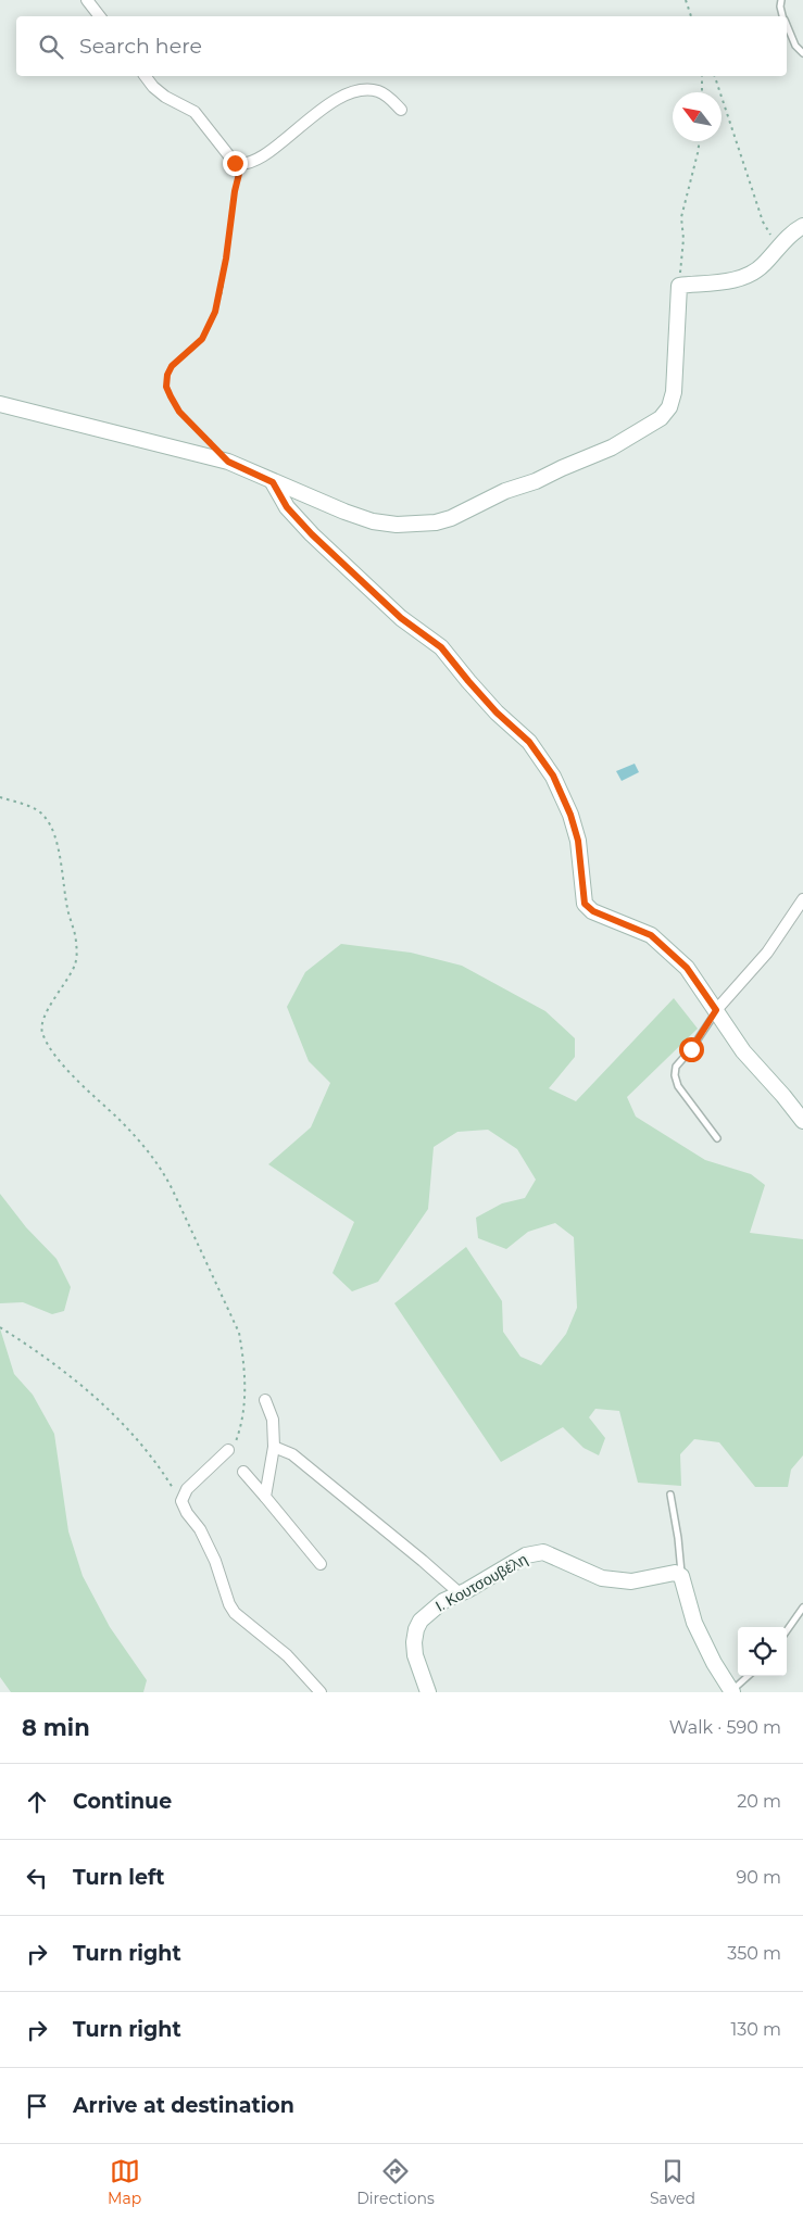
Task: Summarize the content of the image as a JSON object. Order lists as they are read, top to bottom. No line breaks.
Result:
{"streets":{"street":["Ι. Κουτσουβέλη"]},"north":"top left","page":{"search":"Search here","heading":["8 min","Walk · 590 m"],"list":[["Continue","20 m"],["Turn left","90 m"],["Turn right","350 m"],["Turn right","130 m"],"Arrive at destination"],"nav":["Map","Directions","Saved"]}}
